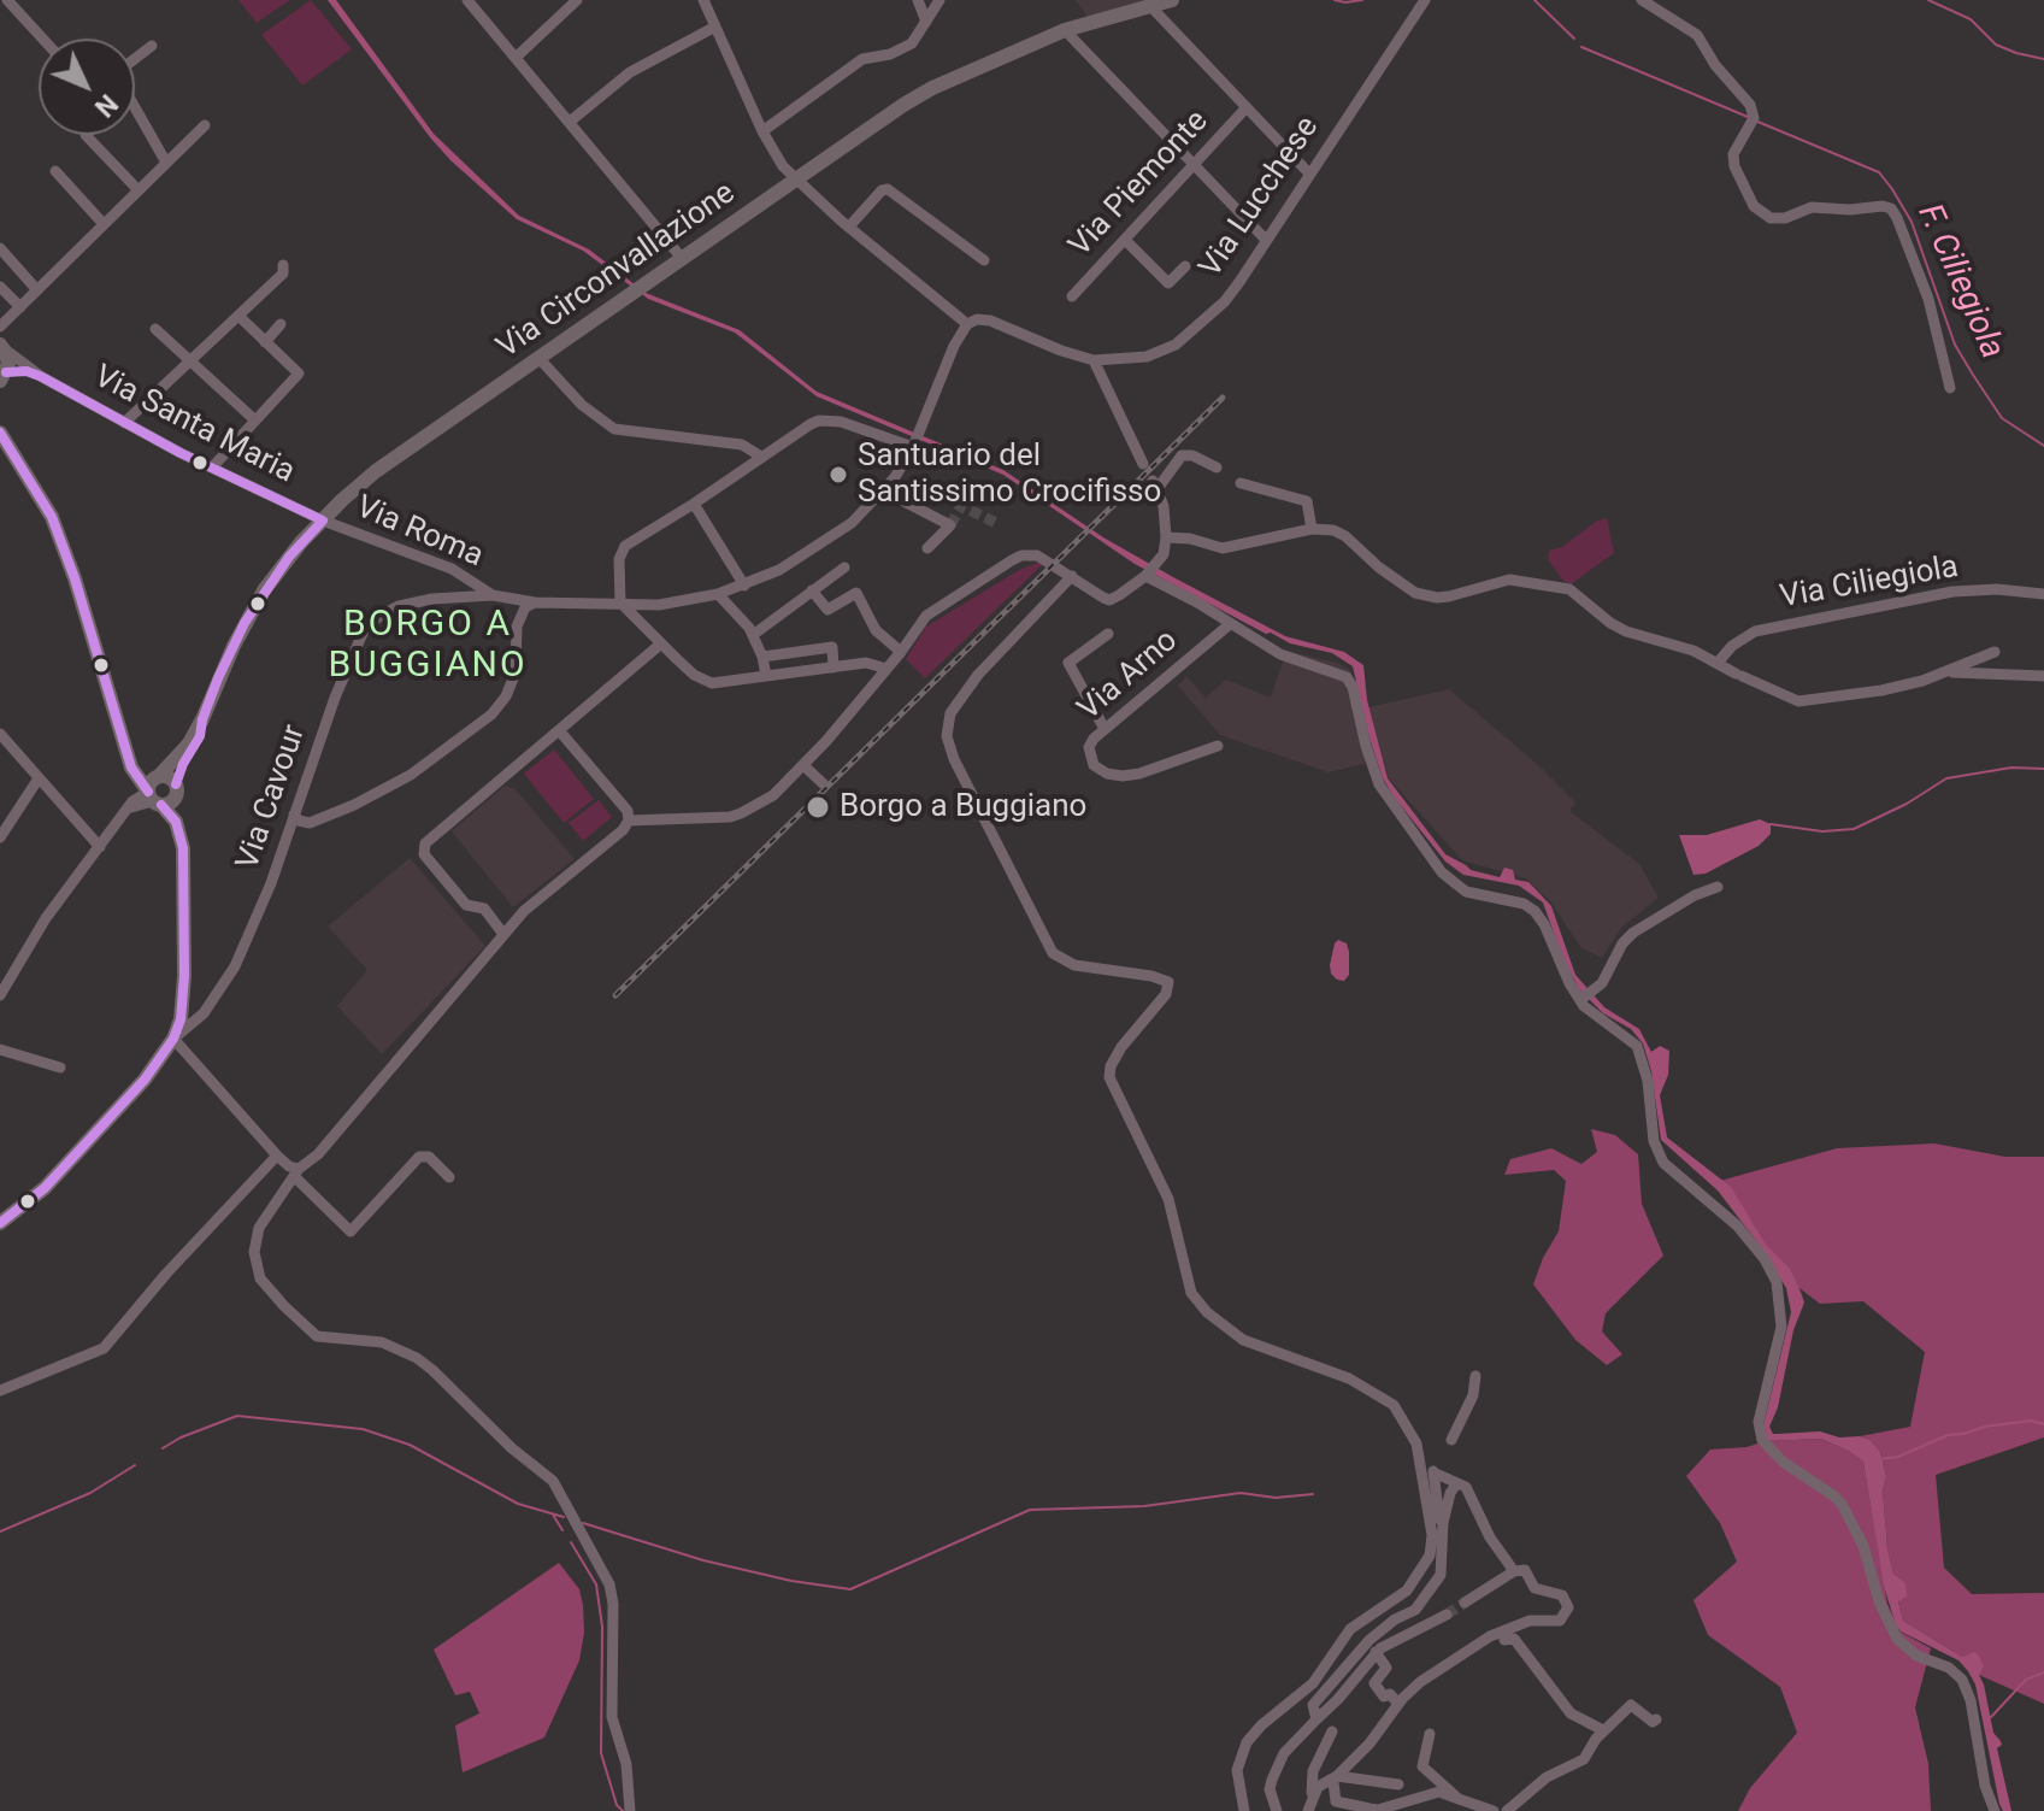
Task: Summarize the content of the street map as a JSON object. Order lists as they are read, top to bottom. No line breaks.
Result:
{"streets":{"main road":["Via Circonvallazione"],"street":["Via Piemonte","Via Lucchese","Via Santa Maria","Via Roma","Via Ciliegiola","Via Arno","Via Cavour"]},"crossings":[["Via Circonvallazione","Via Santa Maria"],["Via Circonvallazione","Via Roma"],["Via Santa Maria","Via Roma"],["Via Roma","Via Cavour"]],"districts":["BORGO A BUGGIANO"],"water":["F. Ciliegiola"],"places":["Santuario del Santissimo Crocifisso","Borgo a Buggiano"],"north":"bottom right"}
